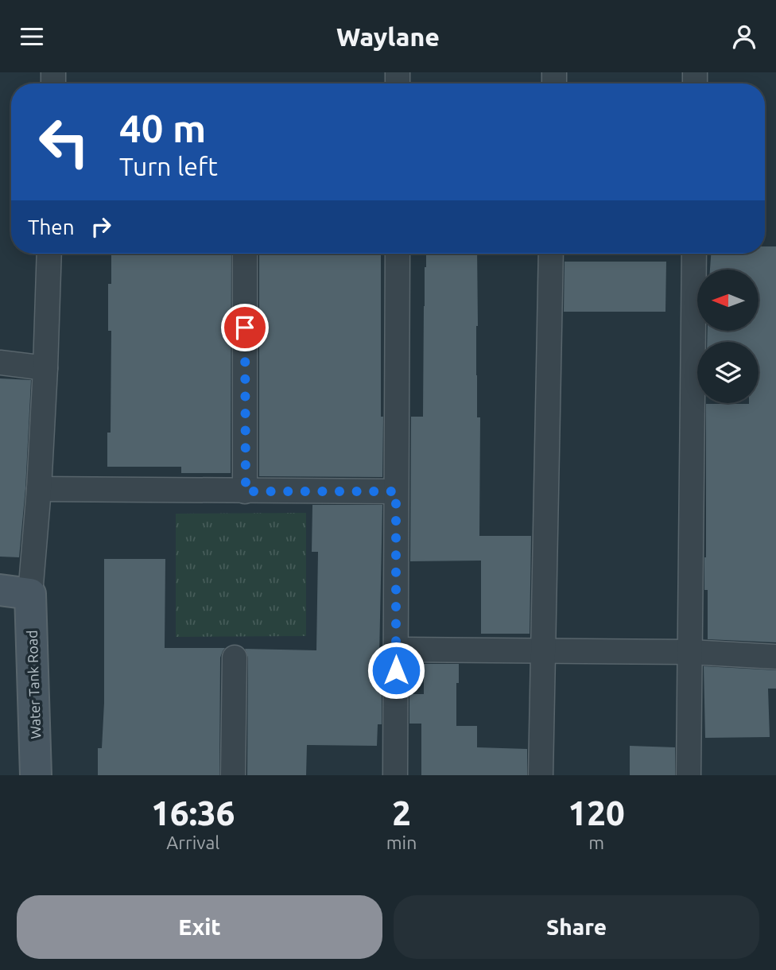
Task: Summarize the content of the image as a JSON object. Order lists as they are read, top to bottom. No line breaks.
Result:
{"streets":{"street":["Water Tank Road"]},"north":"left","page":{"header":"Waylane","turn":["40 m","Turn left"],"then":"Then","eta":["16:36","Arrival","2","min","120","m"],"buttons":["Exit","Share"]}}
